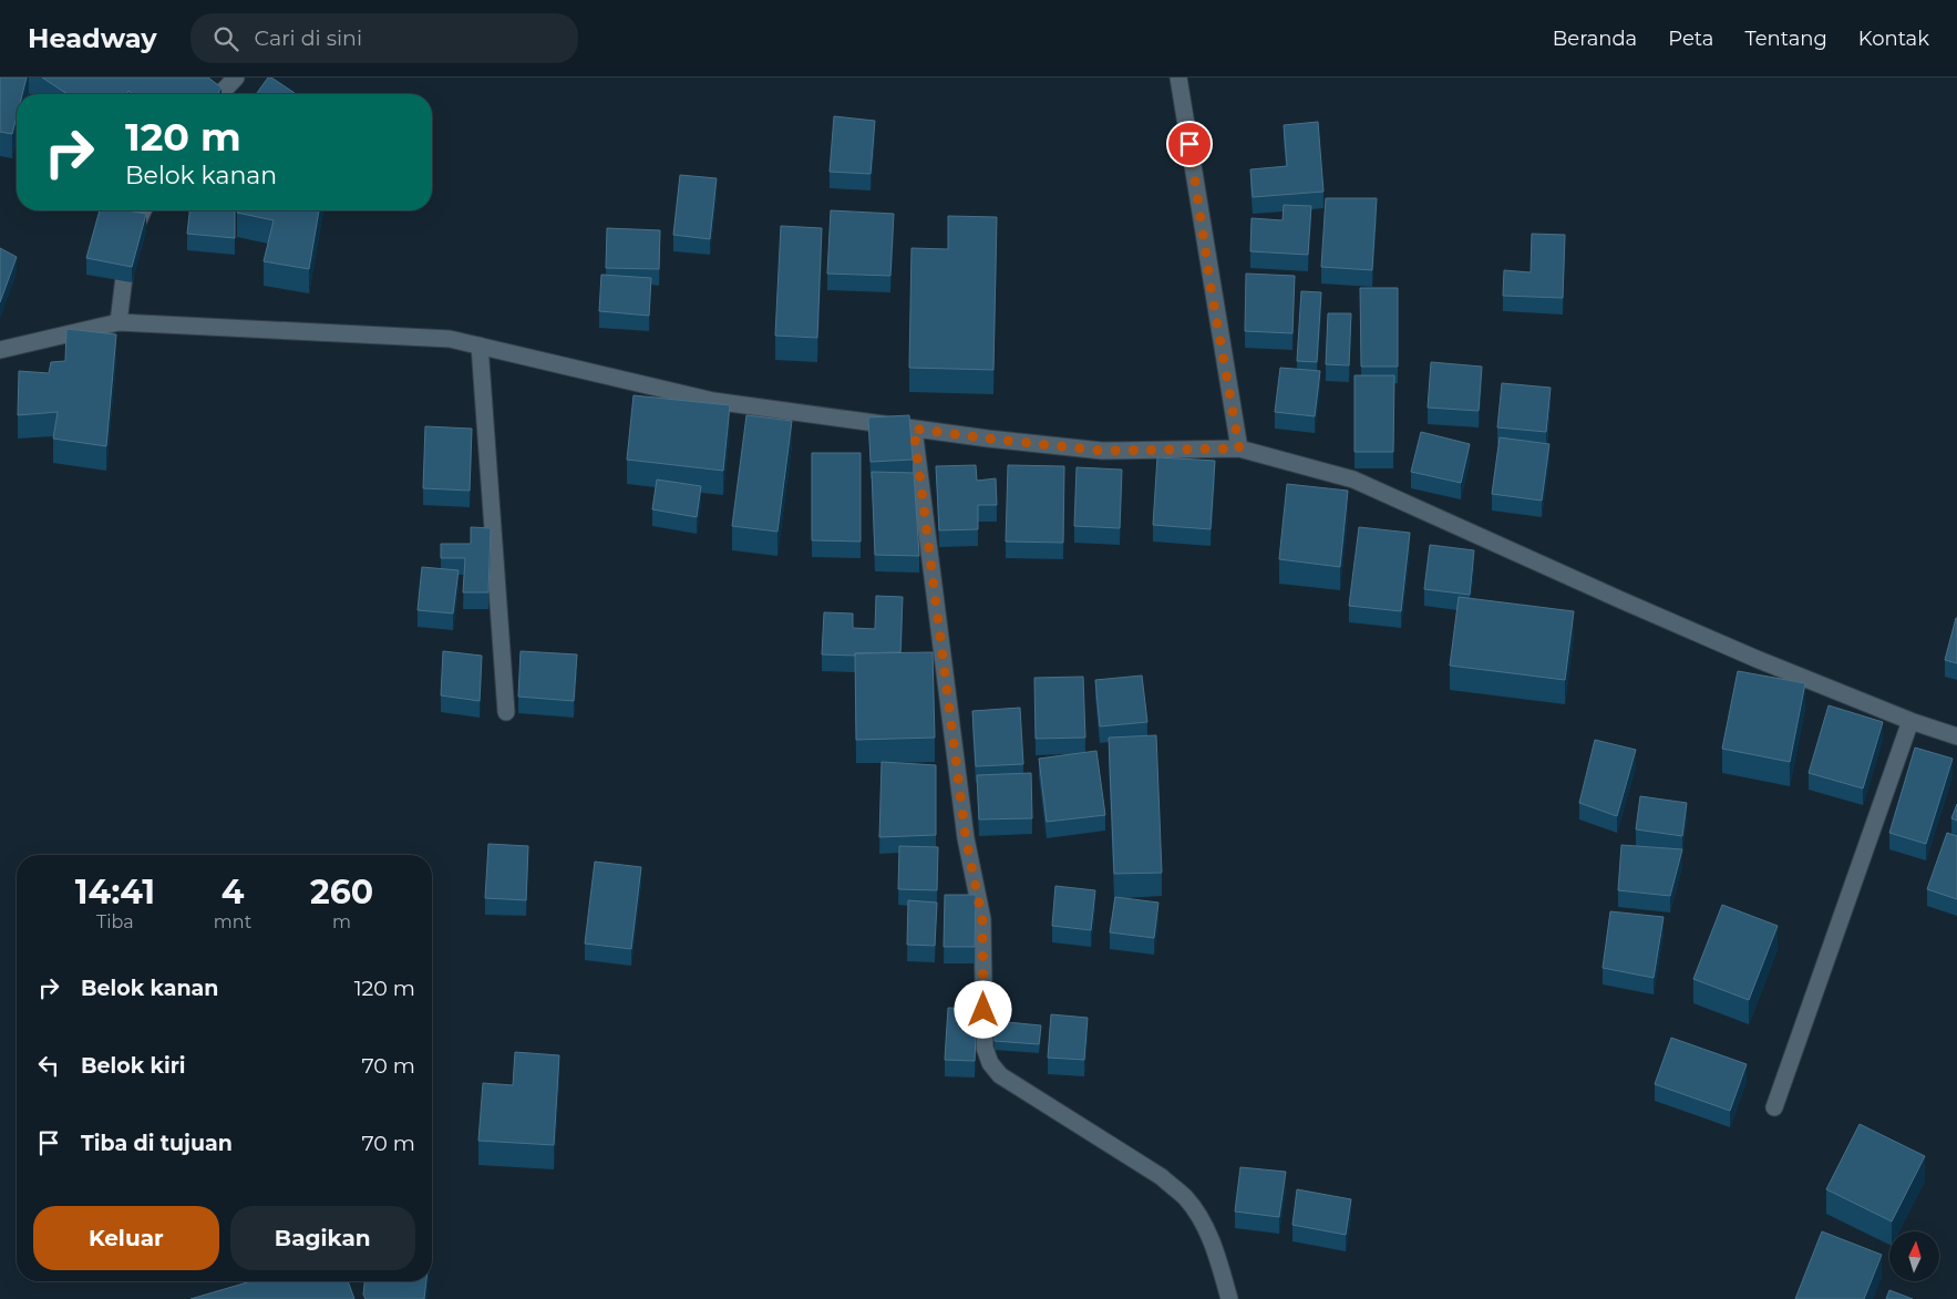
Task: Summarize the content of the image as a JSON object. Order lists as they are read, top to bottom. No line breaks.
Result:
{"north":"top","page":{"header":"Headway","search":"Cari di sini","nav":["Beranda","Peta","Tentang","Kontak"],"turn":["120 m","Belok kanan"],"eta":["14:41","Tiba","4","mnt","260","m"],"list":[{"name":"Belok kanan","value":"120 m"},{"name":"Belok kiri","value":"70 m"},{"name":"Tiba di tujuan","value":"70 m"}],"buttons":["Keluar","Bagikan"]}}
